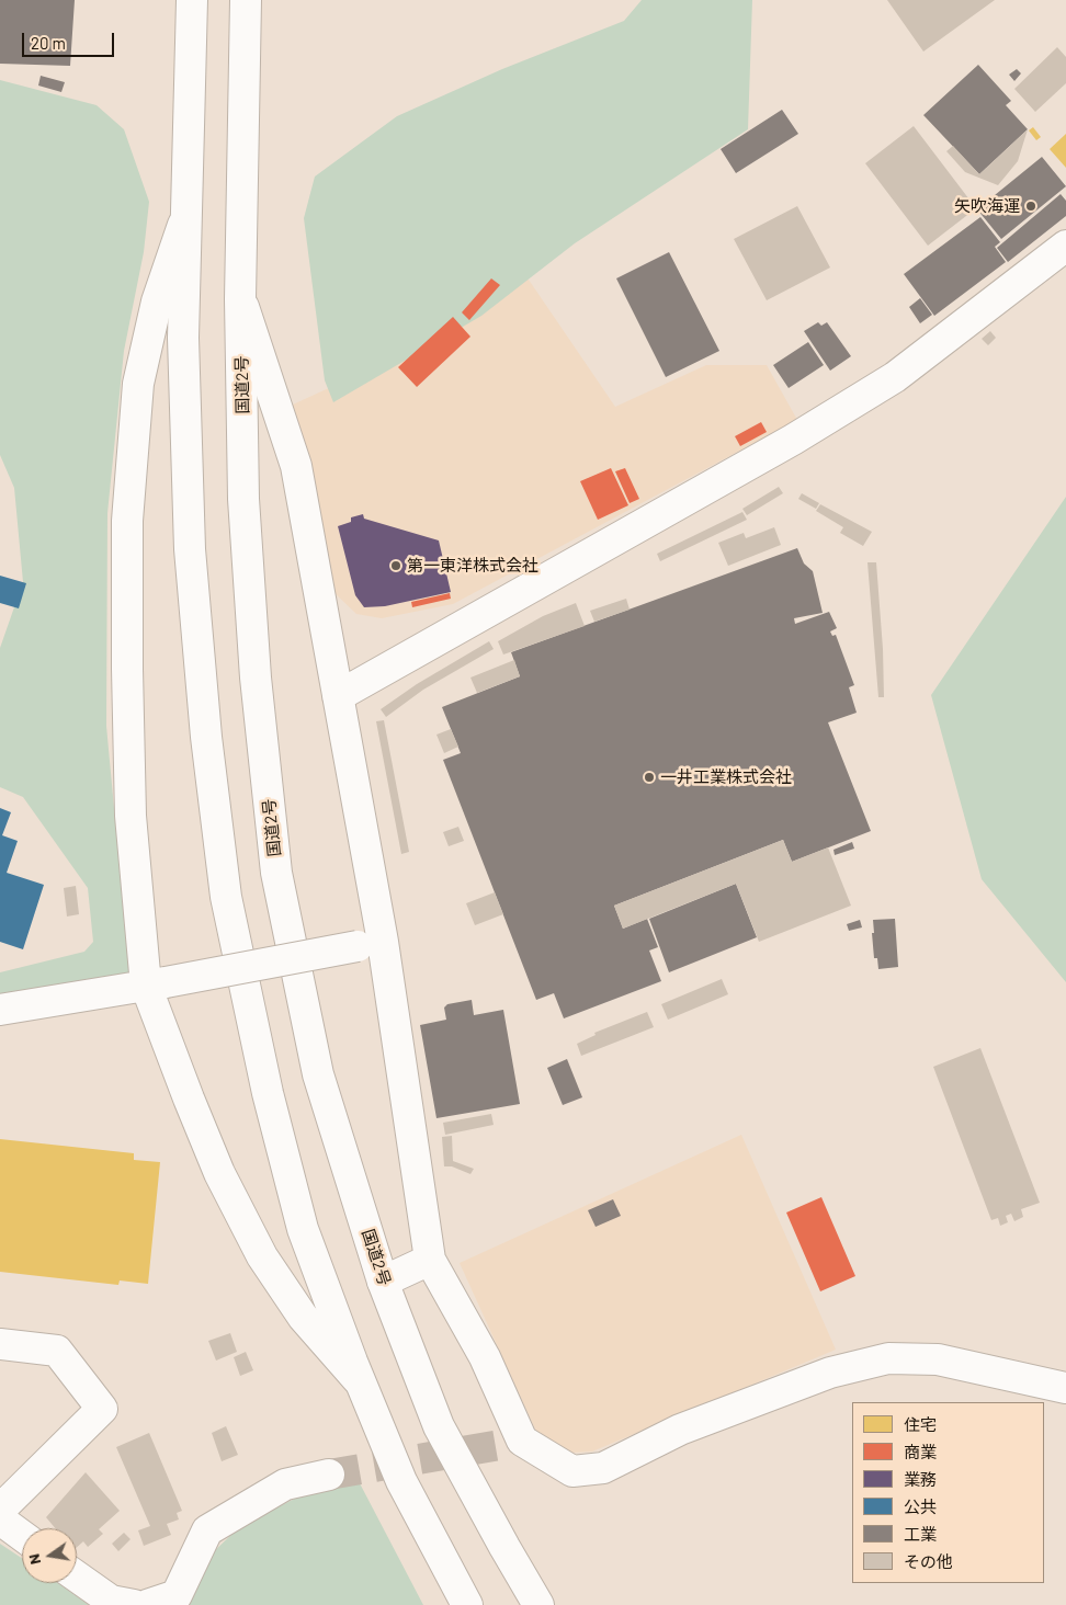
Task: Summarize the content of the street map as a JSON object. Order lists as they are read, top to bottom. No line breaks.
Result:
{"streets":{"main road":["国道2号"]},"places":["矢吹海運","第一東洋株式会社","一井工業株式会社"],"legend":["住宅","商業","業務","公共","工業","その他"],"scale_bar":"20 m","north":"left"}
